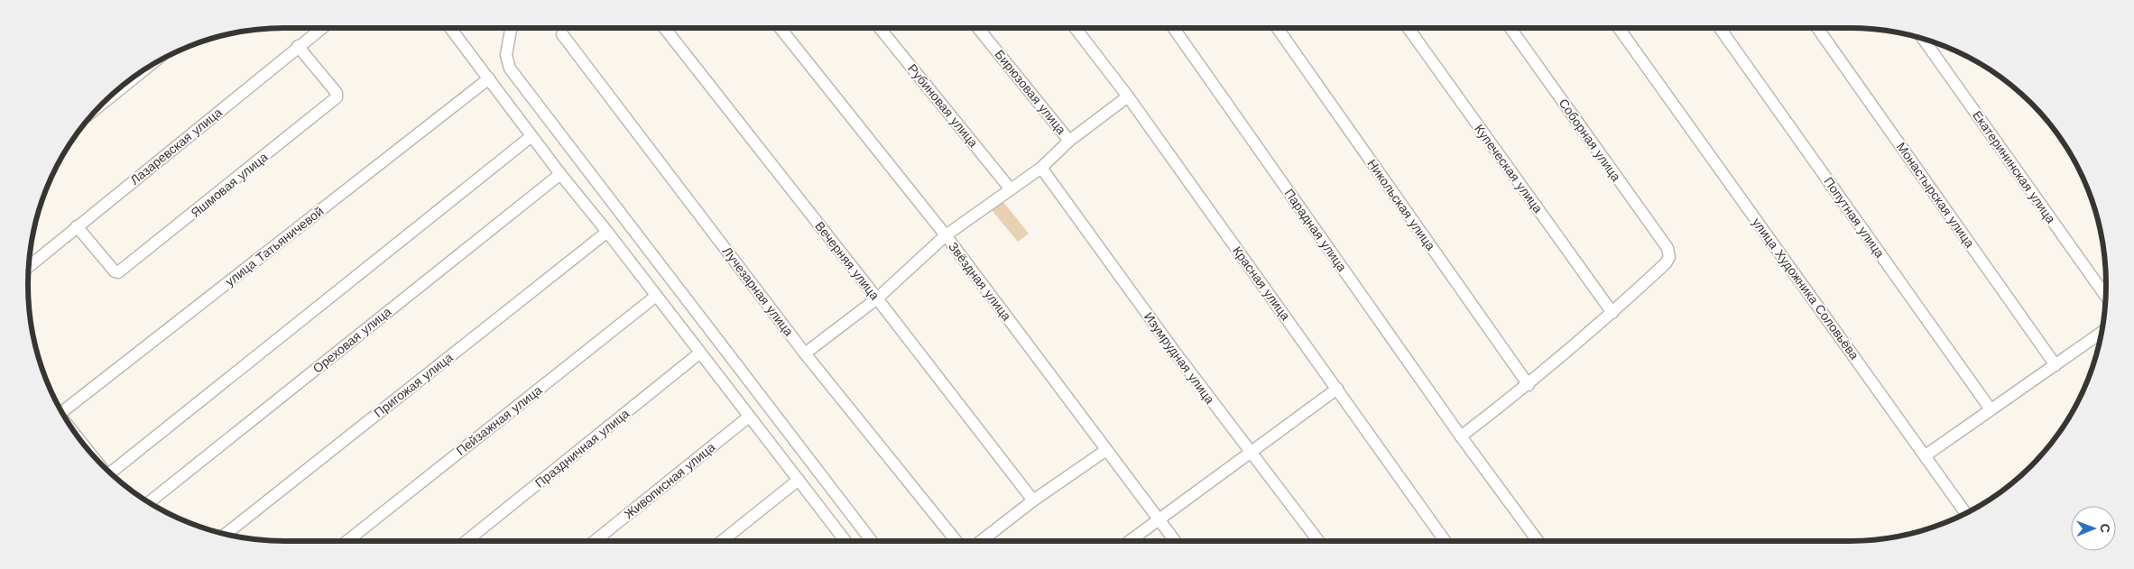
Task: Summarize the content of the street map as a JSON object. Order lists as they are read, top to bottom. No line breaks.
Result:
{"streets":{"street":["Бирюзовая улица","Рубиновая улица","Соборная улица","Лазаревская улица","Екатерининская улица","Купеческая улица","Яшмовая улица","Монастырская улица","Никольская улица","Попутная улица","Парадная улица","улица Татьяничевой","Вечерняя улица","Звёздная улица","Красная улица","улица Художника Соловьёва","Лучезарная улица","Ореховая улица","Изумрудная улица","Пригожая улица","Пейзажная улица","Праздничная улица","Живописная улица"]},"crossings":[["Соборная улица","Купеческая улица"],["Лазаревская улица","Яшмовая улица"]],"north":"right"}
